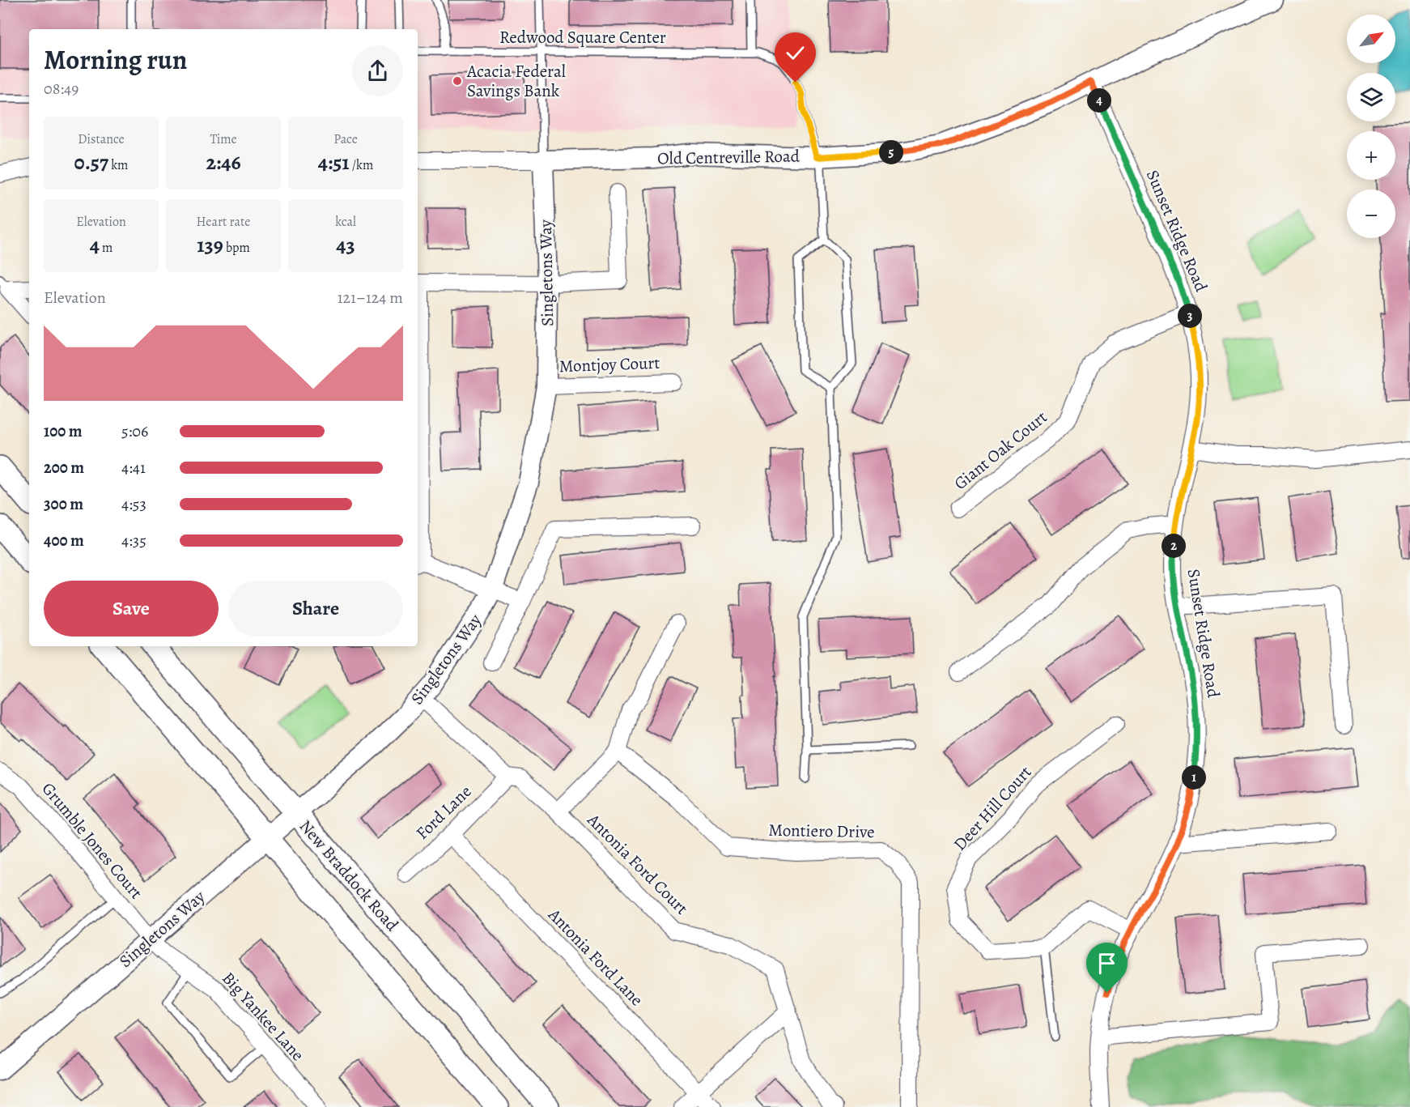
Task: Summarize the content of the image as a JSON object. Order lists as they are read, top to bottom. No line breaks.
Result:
{"streets":{"main road":["New Braddock Road"],"street":["Old Centreville Road","Sunset Ridge Road","Singletons Way","Montjoy Court","Giant Oak Court","Deer Hill Court","Ford Lane","Montiero Drive","Grumble Jones Court","Antonia Ford Court","Antonia Ford Lane","Big Yankee Lane"],"lane":["Redwood Square Center"]},"crossings":[["Redwood Square Center","Old Centreville Road"],["Old Centreville Road","Sunset Ridge Road"],["Old Centreville Road","Singletons Way"],["Sunset Ridge Road","Giant Oak Court"],["Singletons Way","Montjoy Court"],["Singletons Way","Grumble Jones Court"],["Singletons Way","Antonia Ford Court"],["Singletons Way","New Braddock Road"],["Singletons Way","Big Yankee Lane"],["Ford Lane","Antonia Ford Court"],["Ford Lane","Antonia Ford Lane"],["Grumble Jones Court","Big Yankee Lane"]],"places":["Acacia Federal Savings Bank"],"north":"top right","page":{"map_buttons":["+","−"],"heading":["Morning run","08:49"],"pins":["4","5","3","2","1"],"stats":[["Distance","0.57 km"],["Time","2:46"],["Pace","4:51 /km"],["Elevation","4 m"],["Heart rate","139 bpm"],["kcal","43"]],"chart":["Elevation","121–124 m"],"list":[{"name":"100 m","note":"5:06"},{"name":"200 m","note":"4:41"},{"name":"300 m","note":"4:53"},{"name":"400 m","note":"4:35"}],"buttons":["Save","Share"]}}
